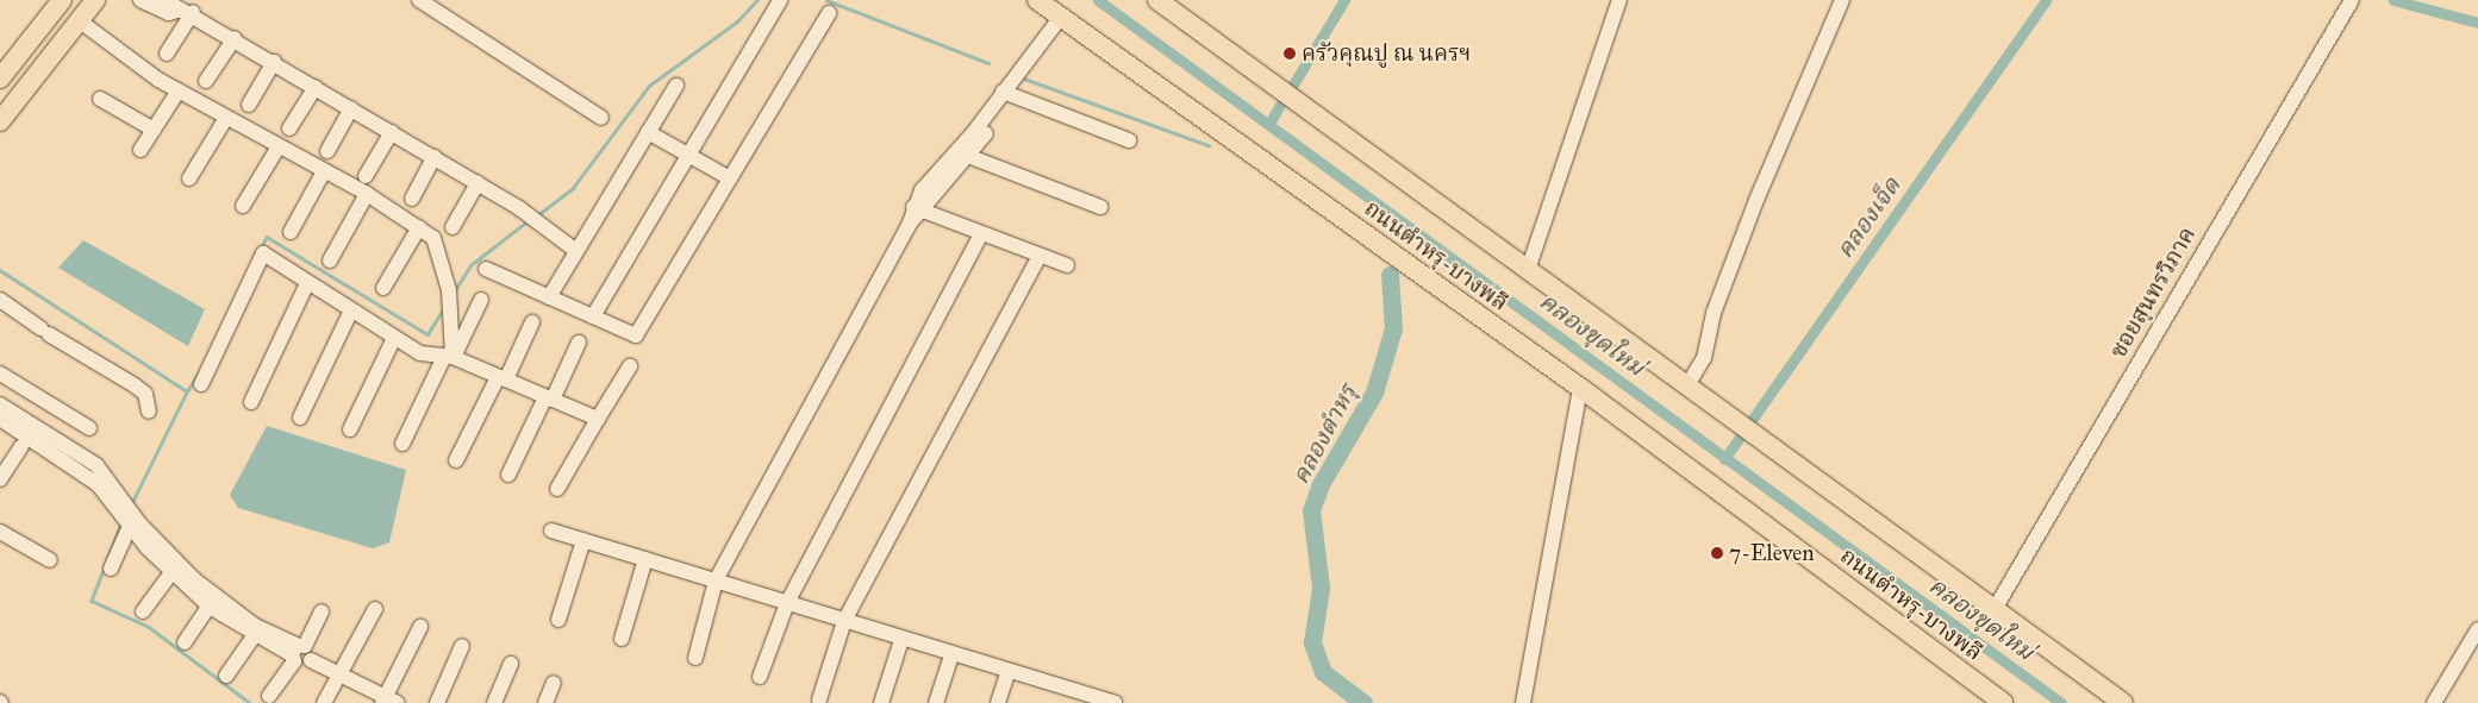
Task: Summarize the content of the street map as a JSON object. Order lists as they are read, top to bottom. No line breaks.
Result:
{"streets":{"main road":["ถนนตำหรุ-บางพลี"],"street":["ซอยสุนทรวิภาค"]},"crossings":[["ถนนตำหรุ-บางพลี","ซอยสุนทรวิภาค"]],"water":["คลองเจ็ด","คลองขุดใหม่","คลองตำหรุ"],"places":["ครัวคุณปู ณ นครฯ","7-Eleven"]}
